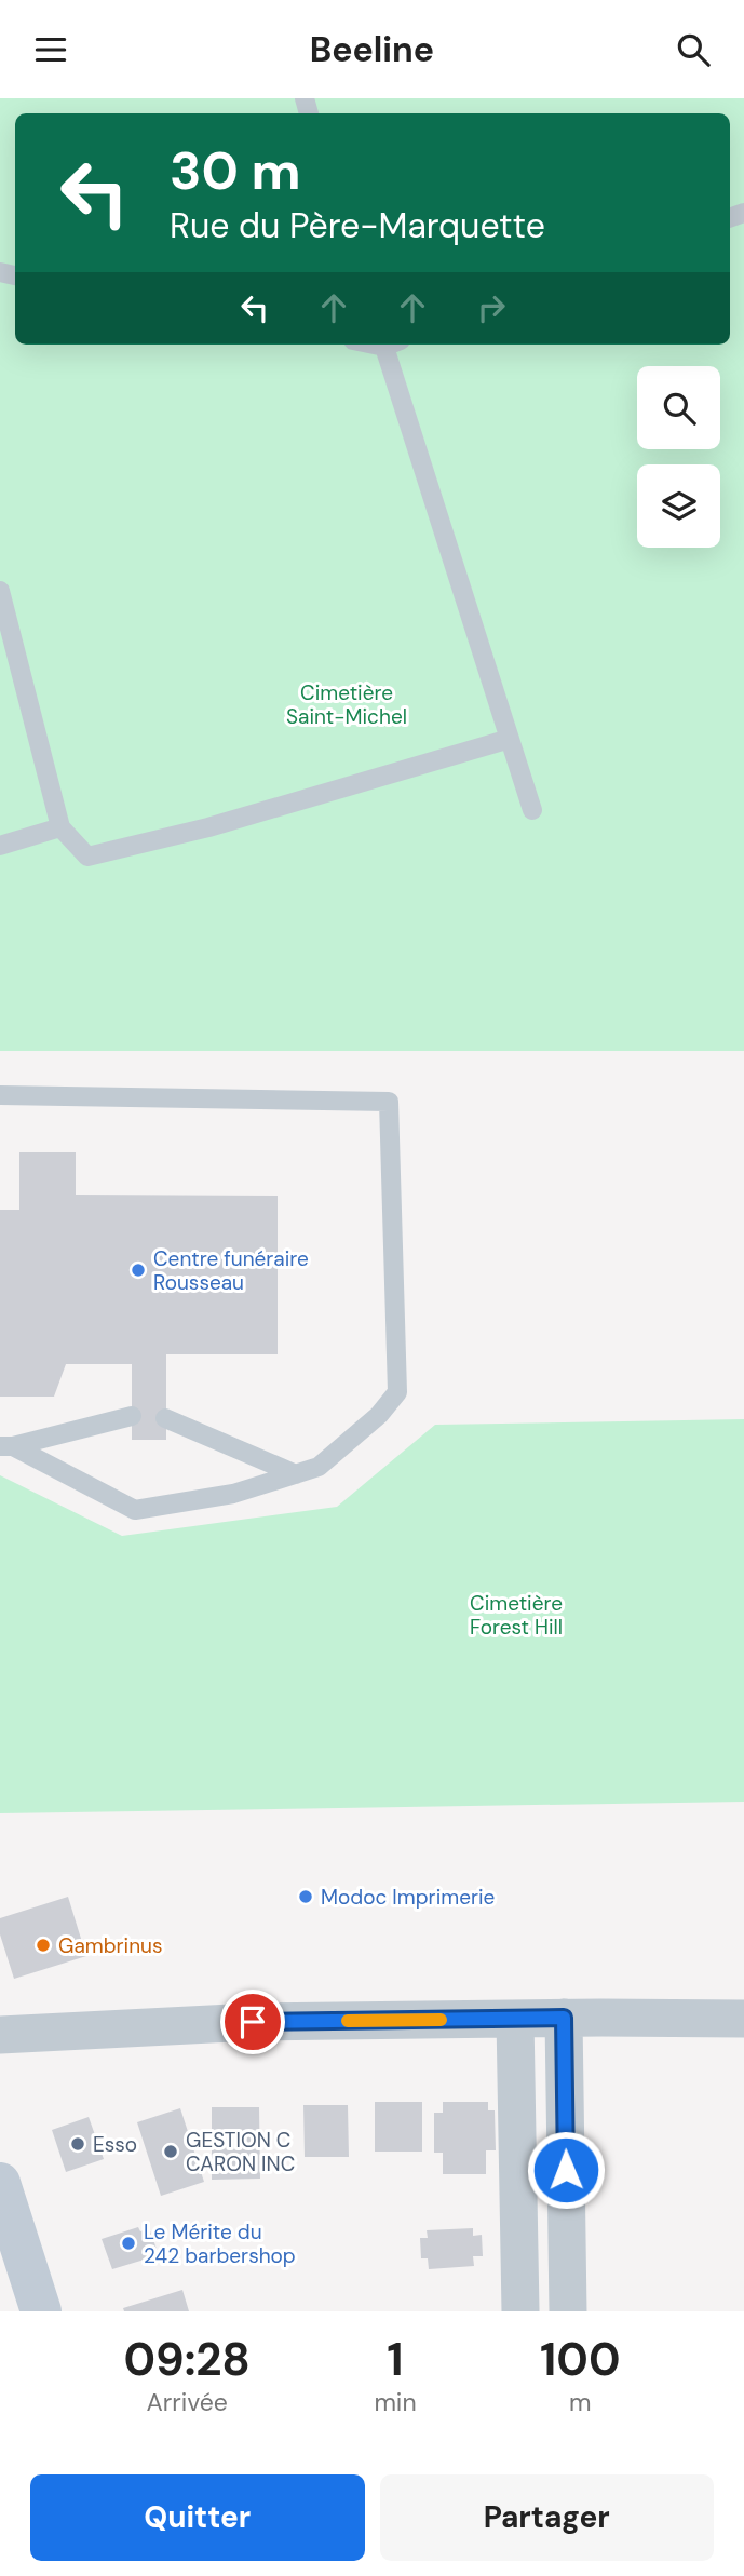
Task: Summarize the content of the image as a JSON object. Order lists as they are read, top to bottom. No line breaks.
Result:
{"parks":["Cimetière Saint-Michel","Cimetière Forest Hill"],"places":["Centre funéraire Rousseau","Modoc Imprimerie","Gambrinus","Esso","GESTION C CARON INC","Le Mérite du 242 barbershop"],"page":{"header":"Beeline","turn":["30 m","Rue du Père-Marquette"],"eta":["09:28","Arrivée","1","min","100","m"],"buttons":["Quitter","Partager"]}}
